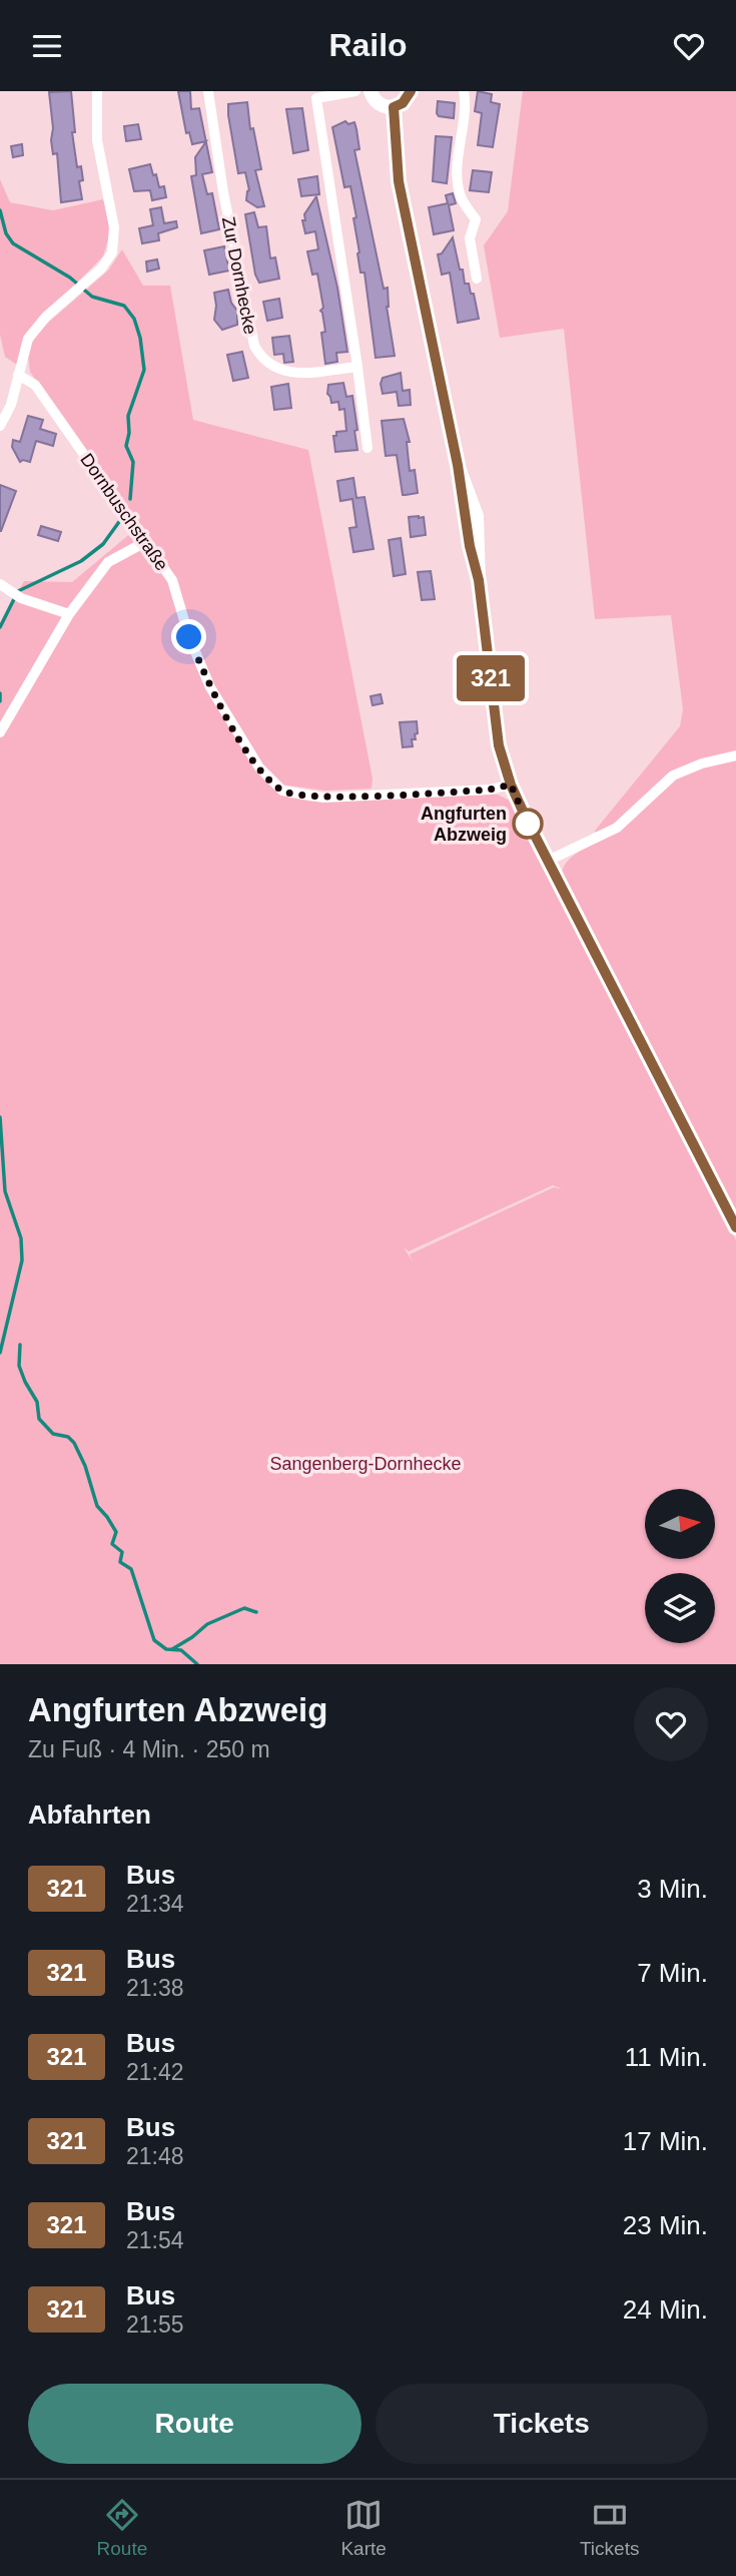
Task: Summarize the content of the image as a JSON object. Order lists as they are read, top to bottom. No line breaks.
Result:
{"streets":{"street":["Zur Dornhecke","Dornbuschstraße"]},"parks":["Sangenberg-Dornhecke"],"places":["Angfurten Abzweig"],"lines":["bus line 321"],"north":"right","page":{"header":"Railo","on_map":"321","heading":[["Angfurten Abzweig","Zu Fuß · 4 Min. · 250 m"],"Abfahrten"],"list":[{"mark":"321","name":"Bus","note":"21:34","value":"3 Min."},{"mark":"321","name":"Bus","note":"21:38","value":"7 Min."},{"mark":"321","name":"Bus","note":"21:42","value":"11 Min."},{"mark":"321","name":"Bus","note":"21:48","value":"17 Min."},{"mark":"321","name":"Bus","note":"21:54","value":"23 Min."},{"mark":"321","name":"Bus","note":"21:55","value":"24 Min."}],"buttons":["Route","Tickets"],"tabs":["Route","Karte","Tickets"]}}
